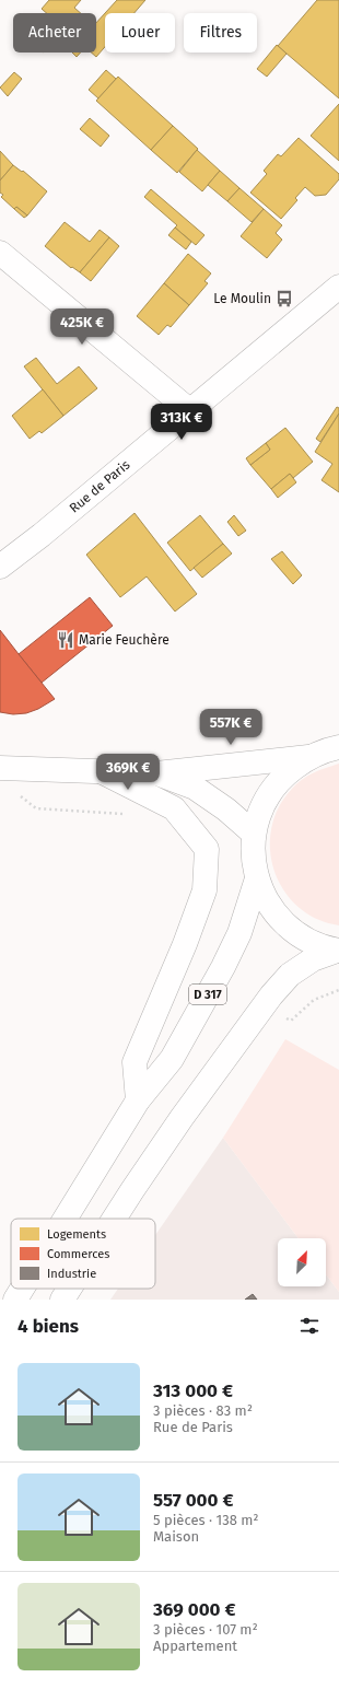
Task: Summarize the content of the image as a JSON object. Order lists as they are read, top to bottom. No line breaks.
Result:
{"streets":{"main road":["Rue de Paris","D 317"]},"places":{"bus stop":["Le Moulin"],"restaurant":["Marie Feuchère"]},"legend":["Logements","Commerces","Industrie"],"north":"top right","page":{"chip":["Acheter","Louer","Filtres"],"price":["425K €","313K €","557K €","369K €"],"heading":"4 biens","list":[{"name":"313 000 €","note":"3 pièces · 83 m² · Rue de Paris"},{"name":"557 000 €","note":"5 pièces · 138 m² · Maison"},{"name":"369 000 €","note":"3 pièces · 107 m² · Appartement"}]}}
